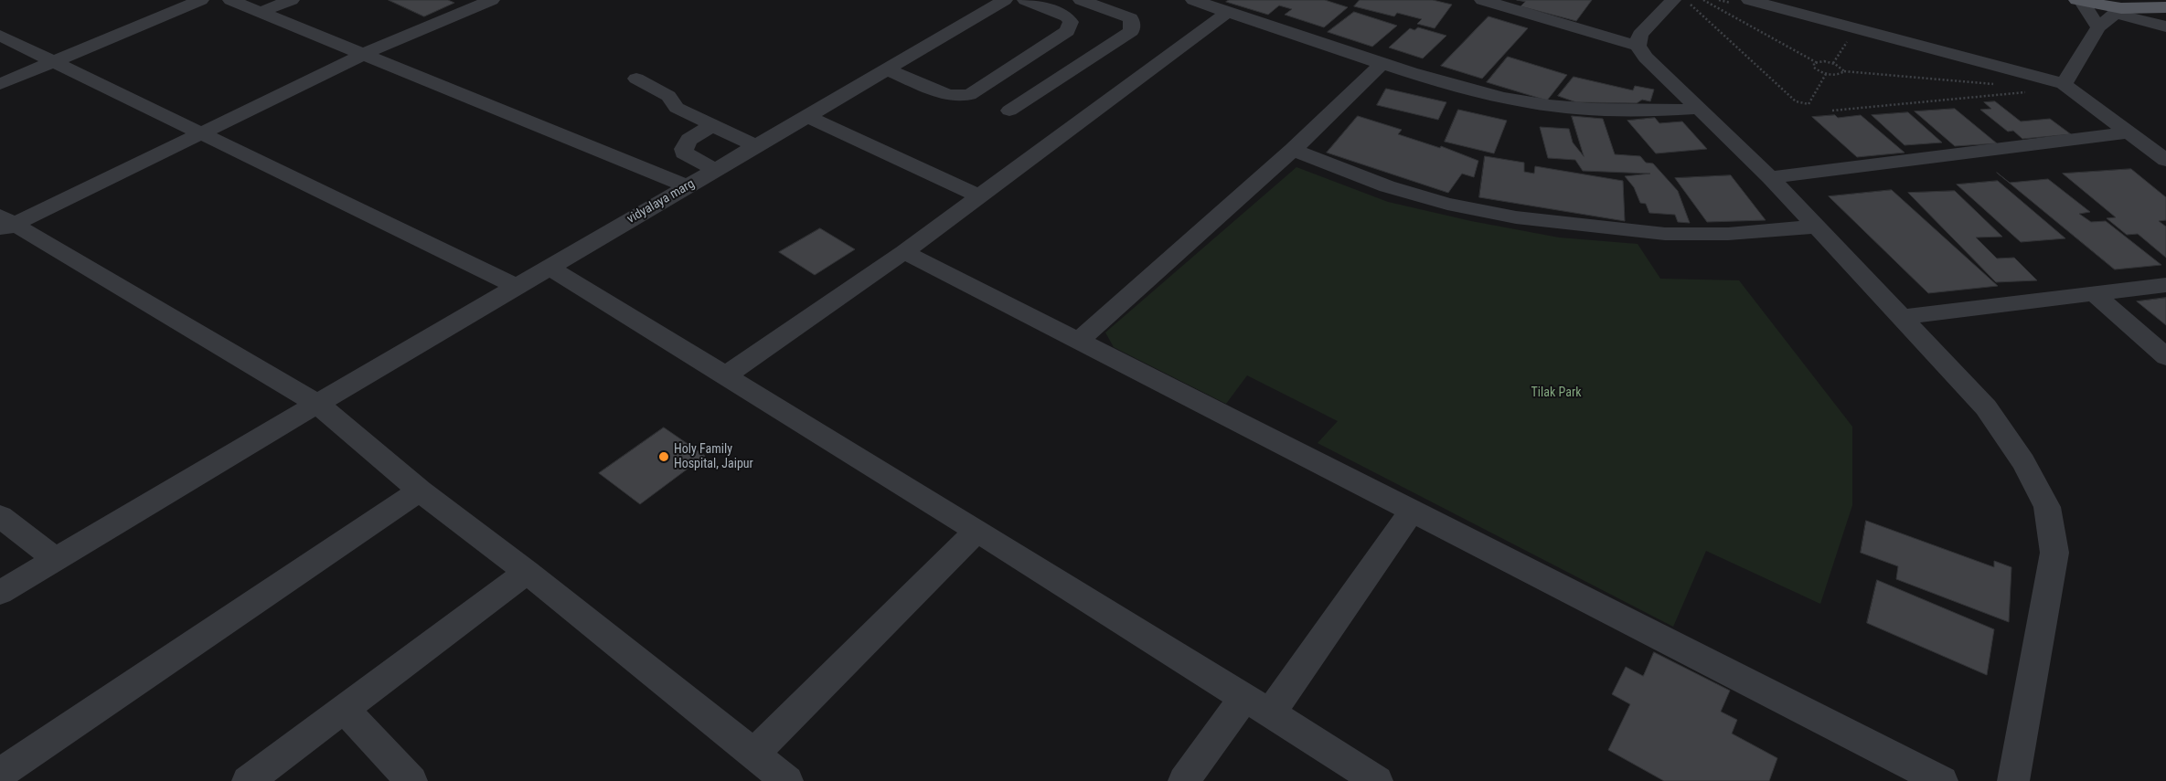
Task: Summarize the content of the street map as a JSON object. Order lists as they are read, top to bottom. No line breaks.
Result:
{"streets":{"street":["vidyalaya marg"]},"parks":["Tilak Park"],"places":["Holy Family Hospital, Jaipur"]}
